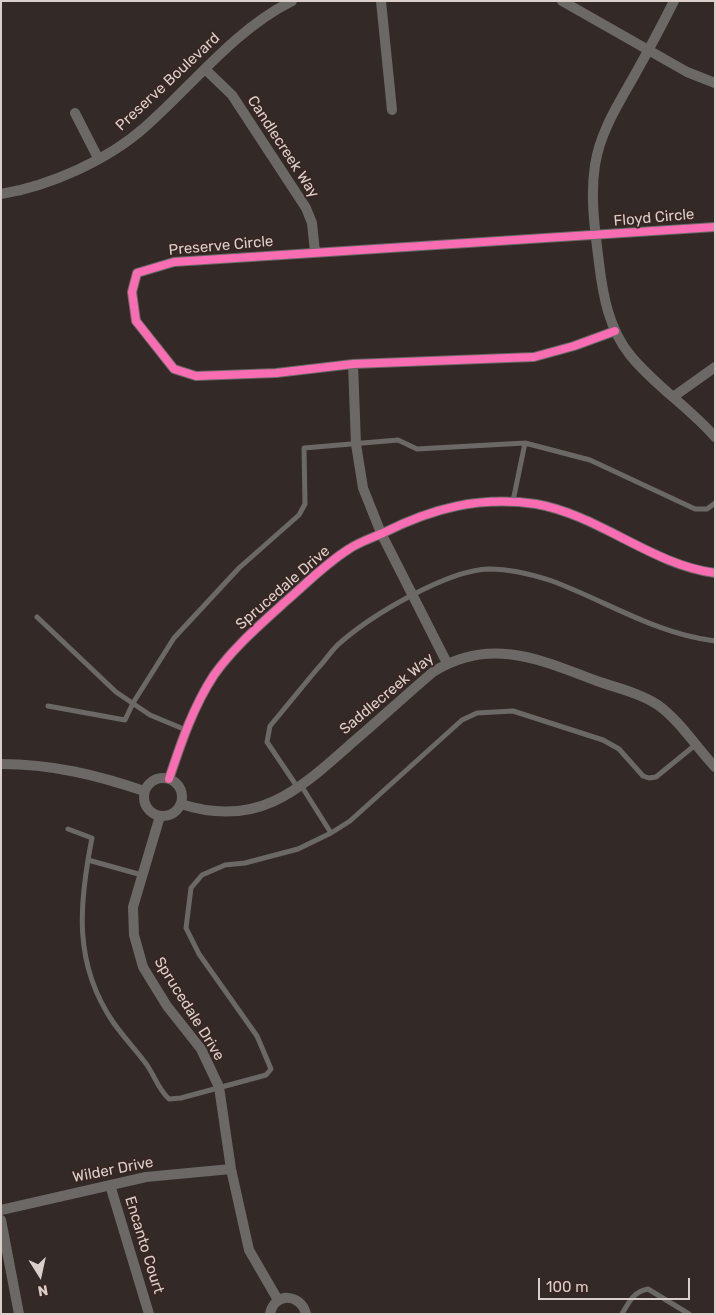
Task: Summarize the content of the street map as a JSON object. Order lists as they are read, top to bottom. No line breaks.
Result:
{"streets":{"street":["Preserve Boulevard","Candlecreek Way","Floyd Circle","Preserve Circle","Sprucedale Drive","Saddlecreek Way","Wilder Drive","Encanto Court"]},"crossings":[["Preserve Boulevard","Candlecreek Way"],["Candlecreek Way","Preserve Circle"],["Floyd Circle","Preserve Circle"],["Sprucedale Drive","Saddlecreek Way"],["Sprucedale Drive","Wilder Drive"],["Wilder Drive","Encanto Court"]],"scale_bar":"100 m","north":"bottom"}
